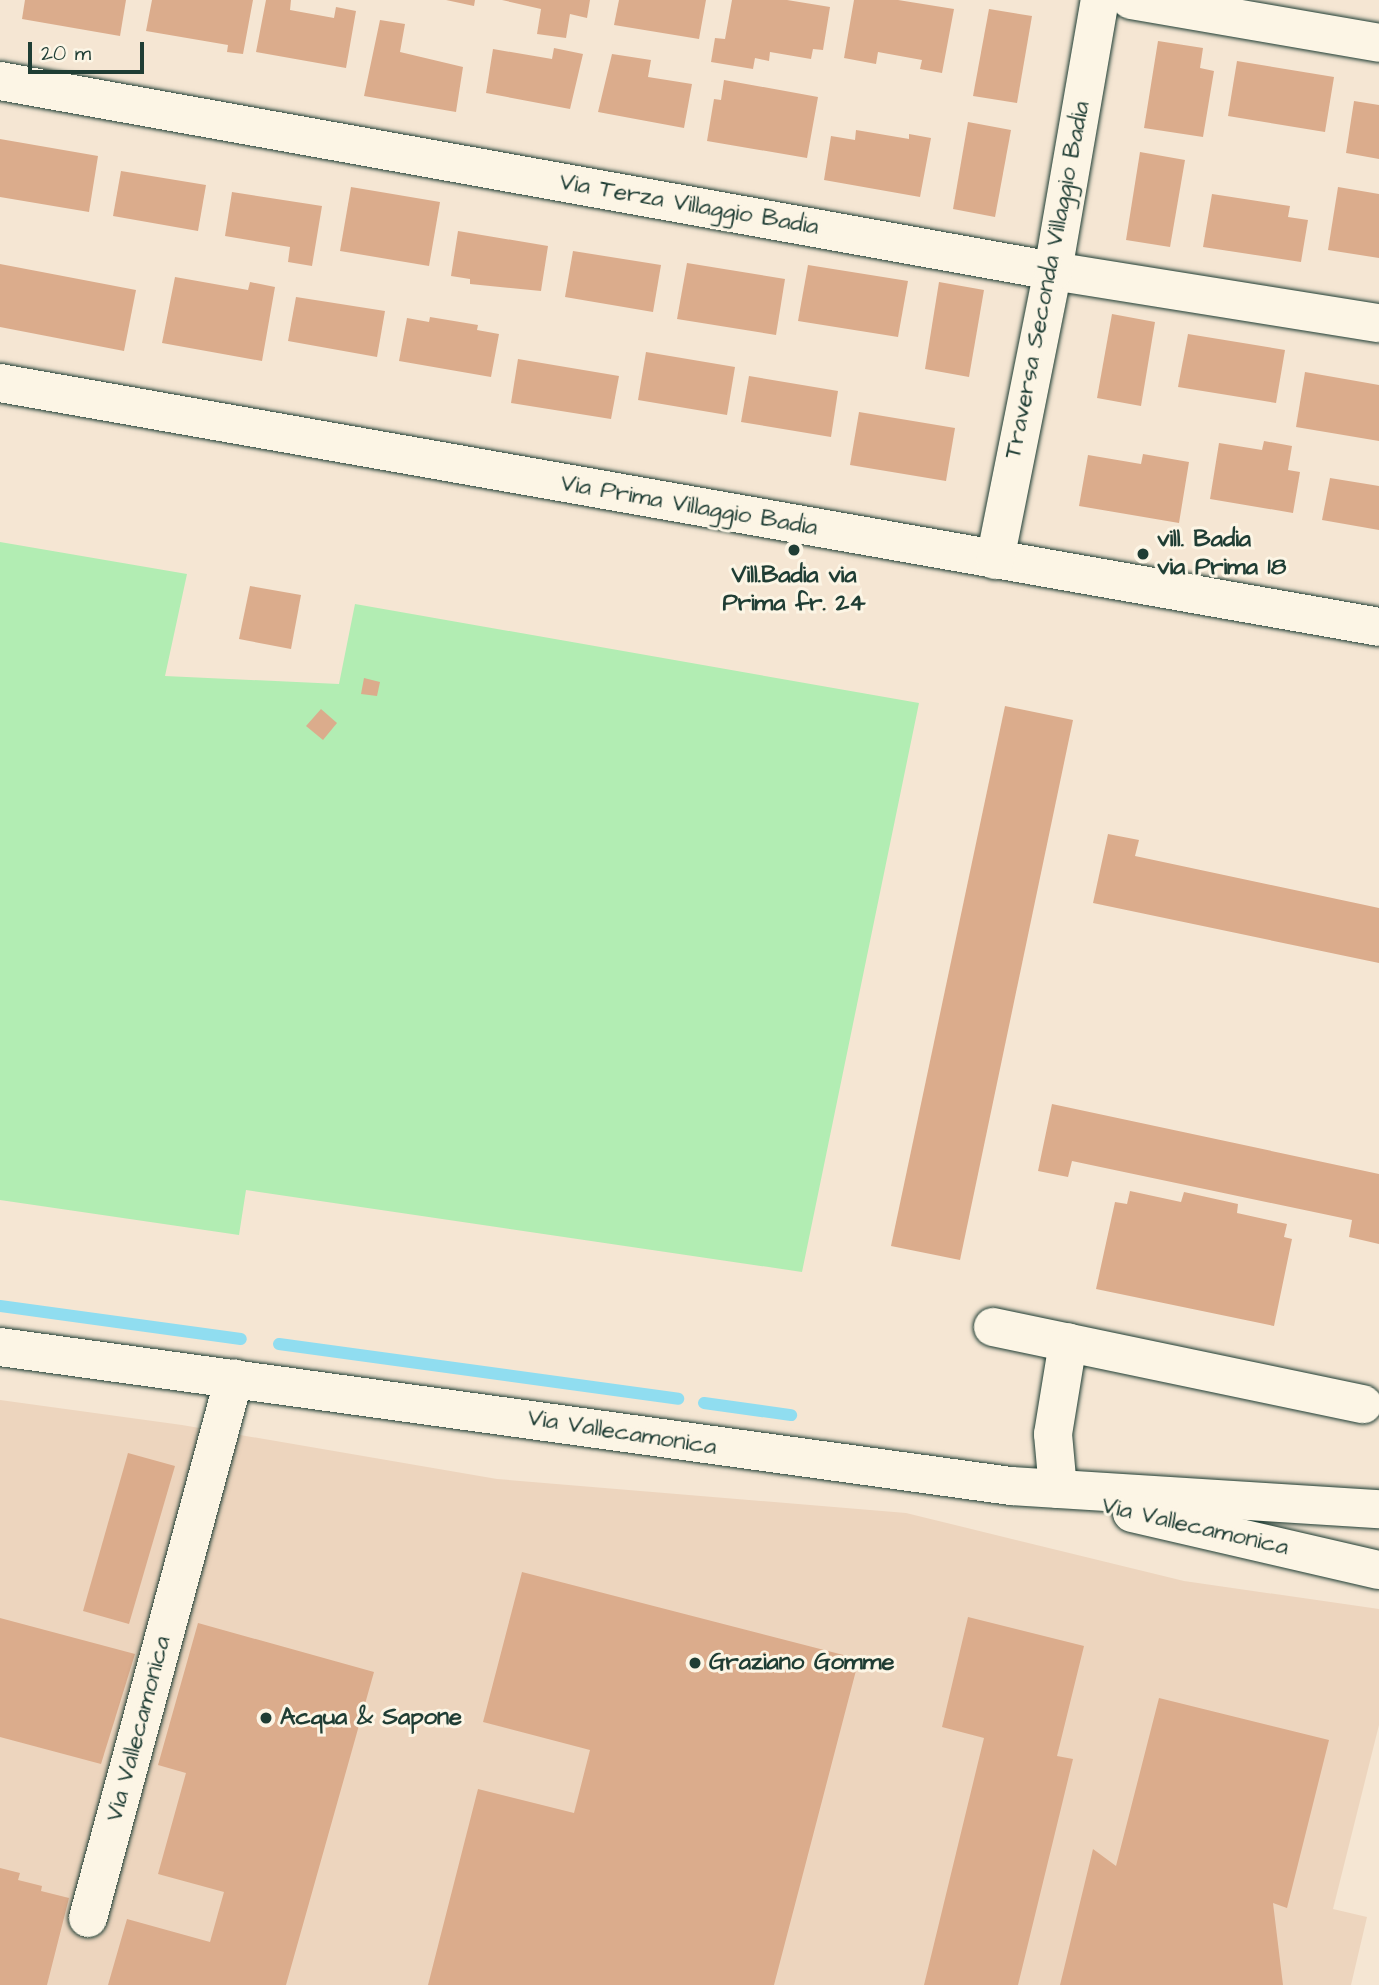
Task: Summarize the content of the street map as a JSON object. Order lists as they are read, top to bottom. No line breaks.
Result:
{"streets":{"street":["Via Terza Villaggio Badia","Traversa Seconda Villaggio Badia","Via Prima Villaggio Badia","Via Vallecamonica"]},"crossings":[["Via Terza Villaggio Badia","Traversa Seconda Villaggio Badia"],["Traversa Seconda Villaggio Badia","Via Prima Villaggio Badia"]],"places":["Vill.Badia via Prima fr. 24","vill. Badia via Prima 18","Graziano Gomme","Acqua & Sapone"],"scale_bar":"20 m"}
